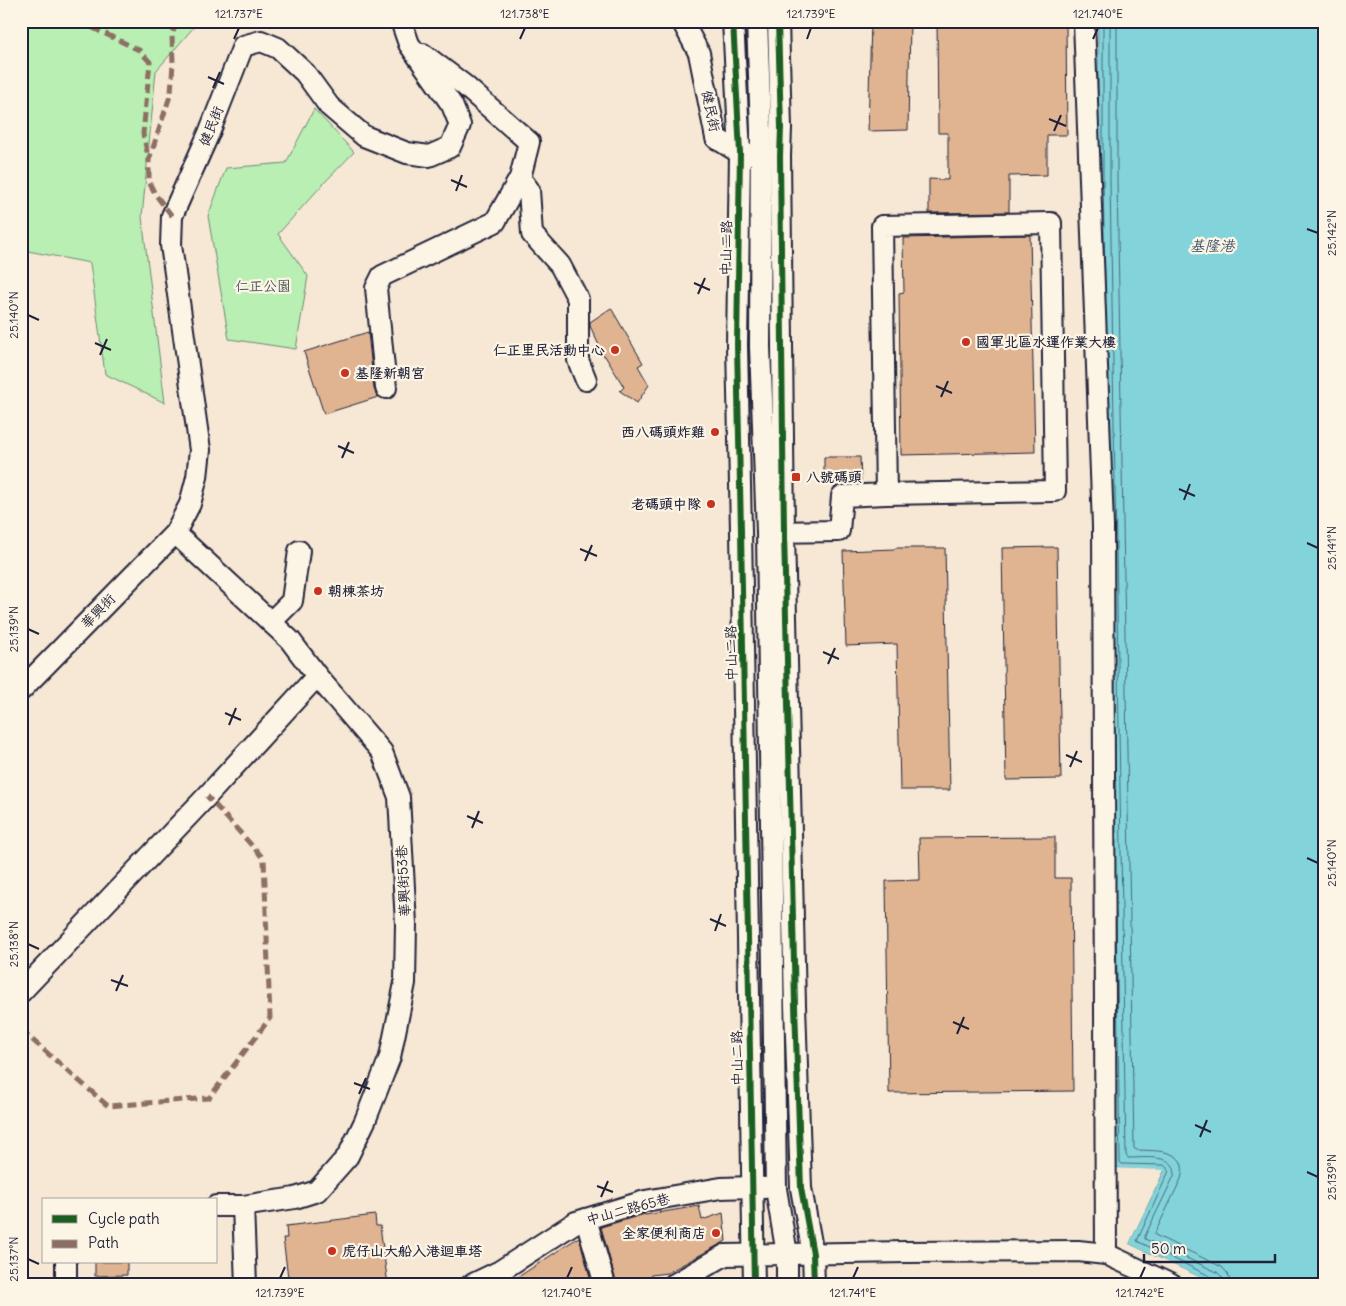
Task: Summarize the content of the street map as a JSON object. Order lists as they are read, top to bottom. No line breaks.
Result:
{"streets":{"street":["健民街","中山二路","華興街","華興街53巷","中山二路65巷"]},"crossings":[["健民街","中山二路"],["健民街","華興街"],["健民街","華興街53巷"],["中山二路","中山二路65巷"],["華興街","華興街53巷"]],"water":["基隆港"],"parks":["仁正公園"],"places":{"other":["國軍北區水運作業大樓","仁正里民活動中心","基隆新朝宮","西八碼頭炸雞","老碼頭中隊","朝棟茶坊","全家便利商店","虎仔山大船入港迴車塔"],"transit":["八號碼頭"]},"legend":["Cycle path","Path"],"scale_bar":"50 m","coordinates":["121.737°E","121.738°E","121.739°E","121.740°E","25.142°N","25.140°N","25.141°N","25.139°N","25.138°N","25.137°N","121.741°E","121.742°E"]}
